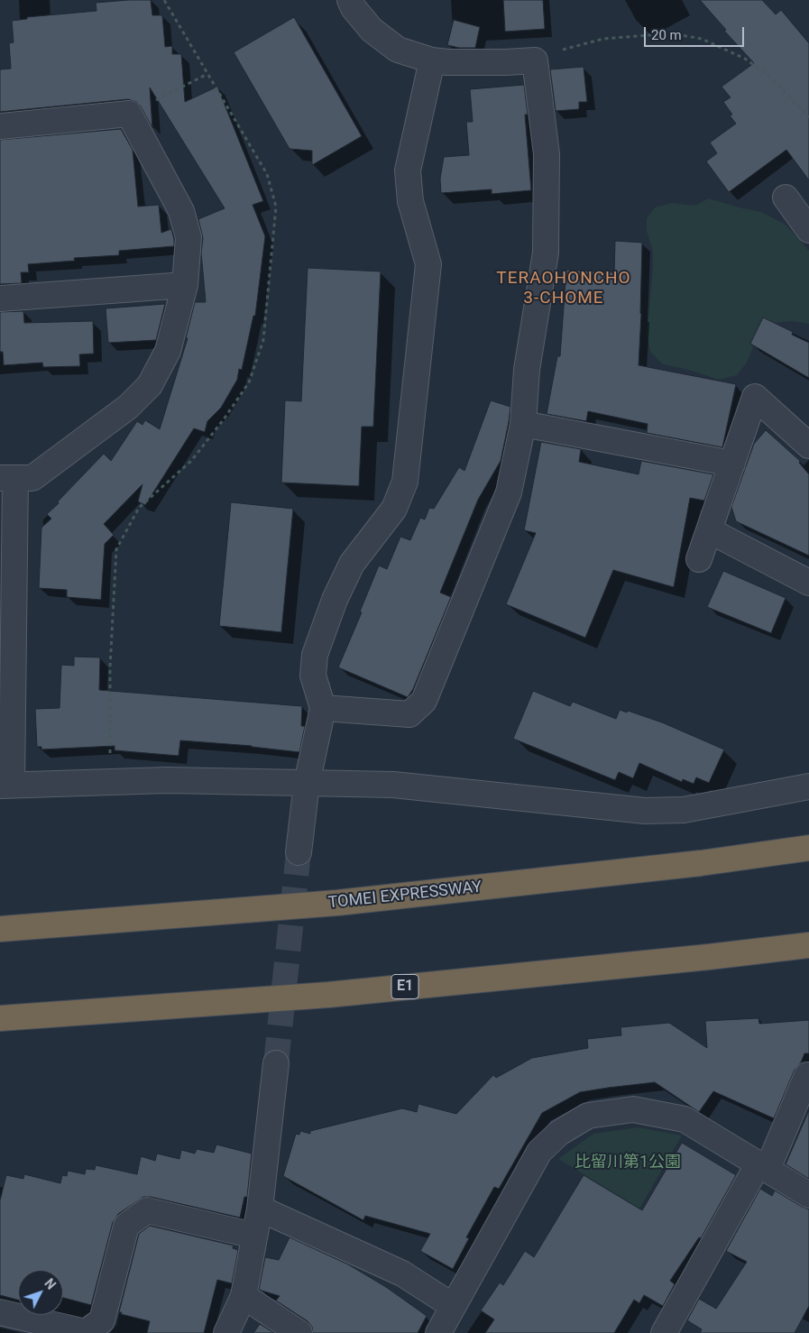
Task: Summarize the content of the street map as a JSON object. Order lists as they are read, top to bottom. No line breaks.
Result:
{"streets":{"highway":["TOMEI EXPRESSWAY","E1"]},"districts":["TERAOHONCHO 3-CHOME"],"parks":["比留川第1公園"],"scale_bar":"20 m","north":"top right"}
